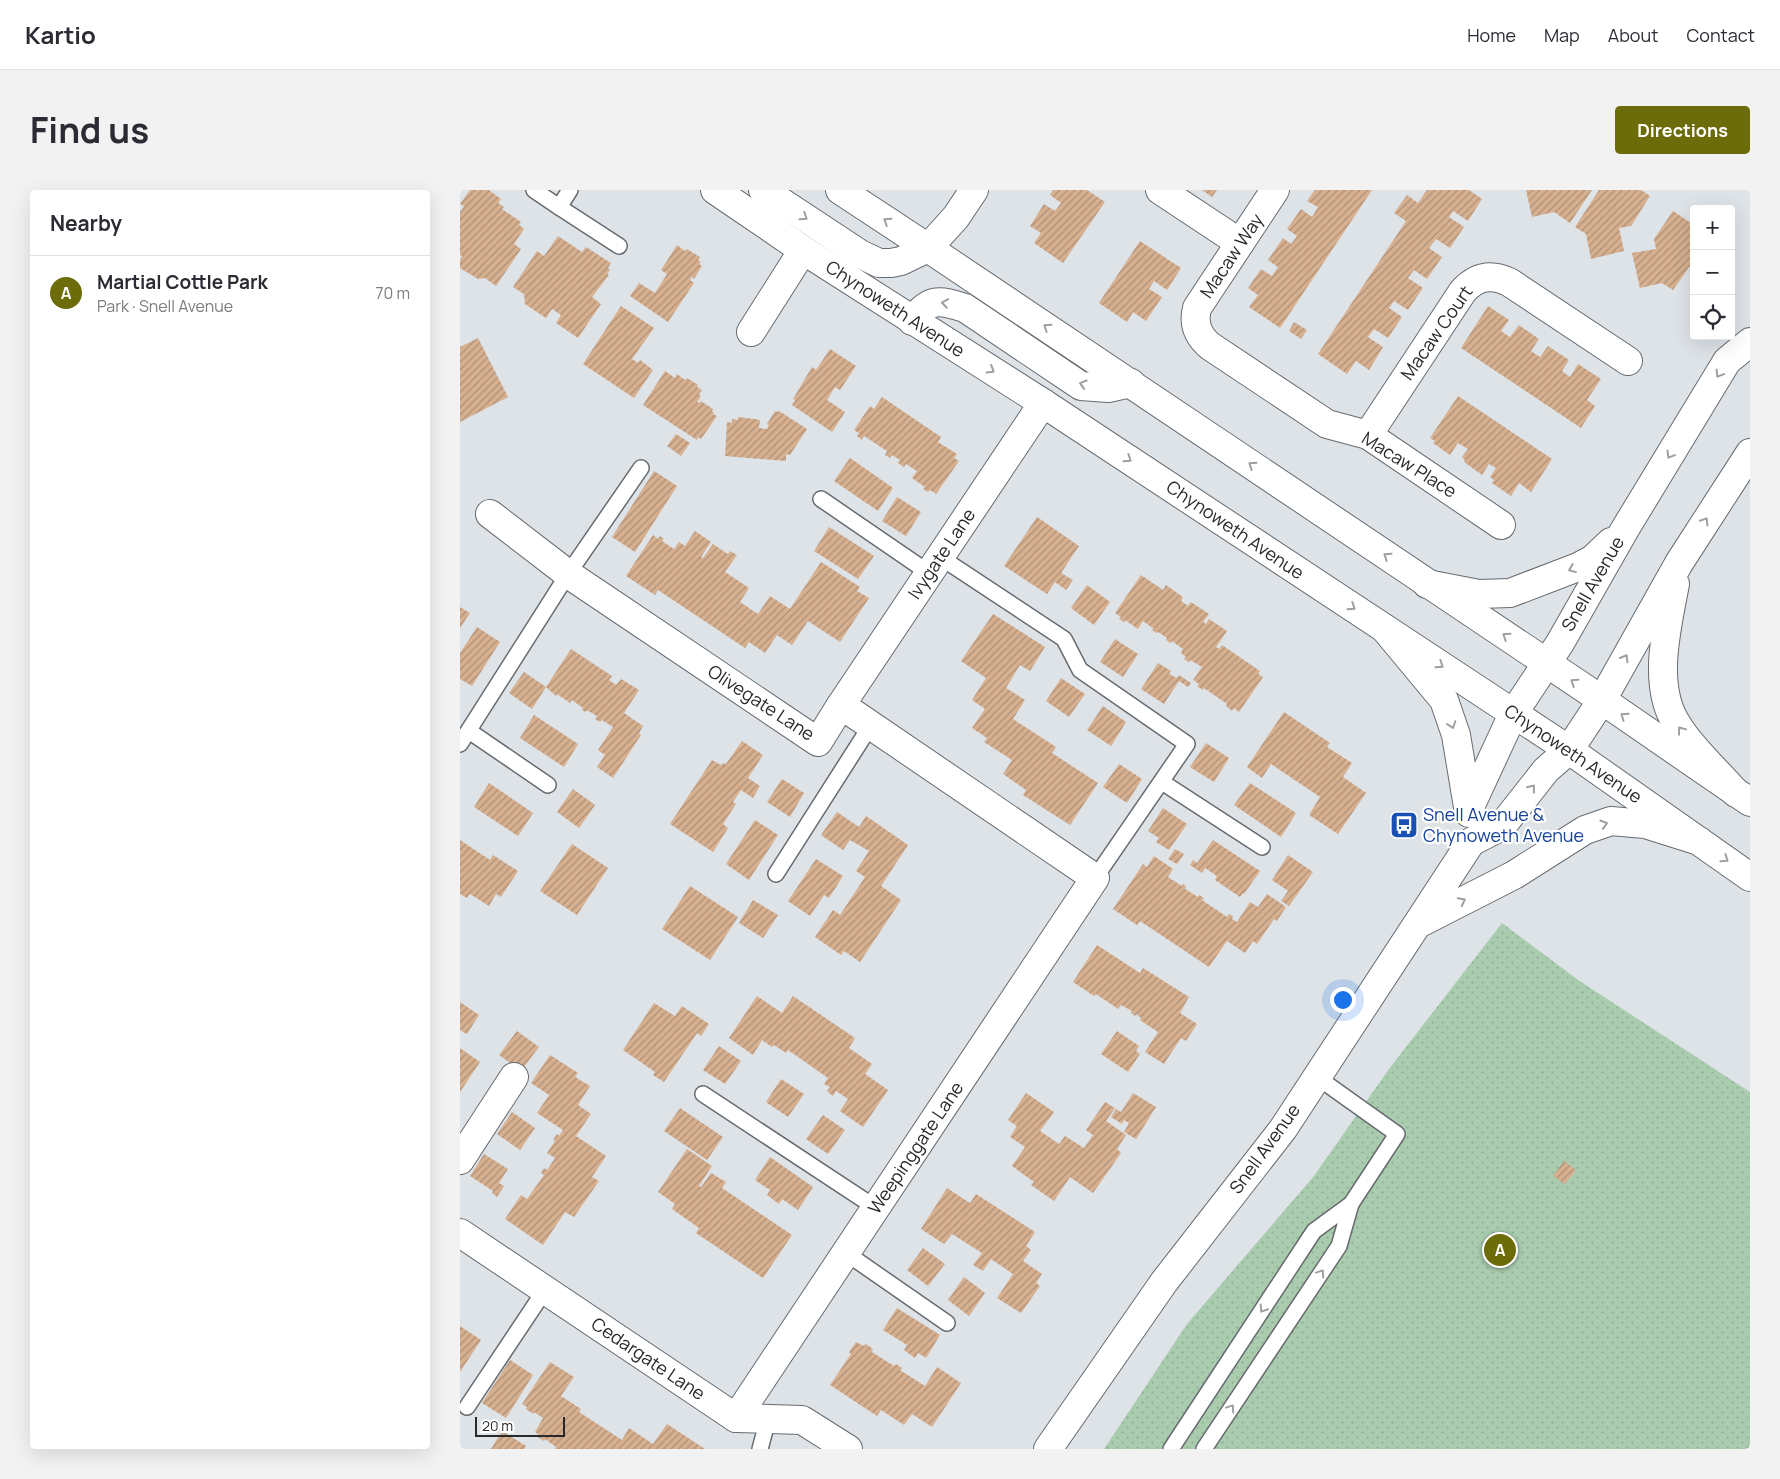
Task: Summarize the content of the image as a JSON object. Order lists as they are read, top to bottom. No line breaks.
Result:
{"streets":{"street":["Macaw Way","Chynoweth Avenue","Macaw Court","Macaw Place","Ivygate Lane","Snell Avenue","Olivegate Lane","Weepinggate Lane","Cedargate Lane"]},"crossings":[["Macaw Way","Macaw Place"],["Chynoweth Avenue","Ivygate Lane"],["Chynoweth Avenue","Snell Avenue"],["Macaw Court","Macaw Place"],["Ivygate Lane","Olivegate Lane"],["Weepinggate Lane","Cedargate Lane"]],"places":{"bus stop":["Snell Avenue & Chynoweth Avenue"]},"scale_bar":"20 m","page":{"header":"Kartio","nav":["Home","Map","About","Contact"],"title":"Find us","buttons":"Directions","heading":"Nearby","map_buttons":["+","−"],"list":[{"mark":"A","name":"Martial Cottle Park","note":"Park · Snell Avenue","value":"70 m"}],"pins":"A","scale":"20 m"}}
